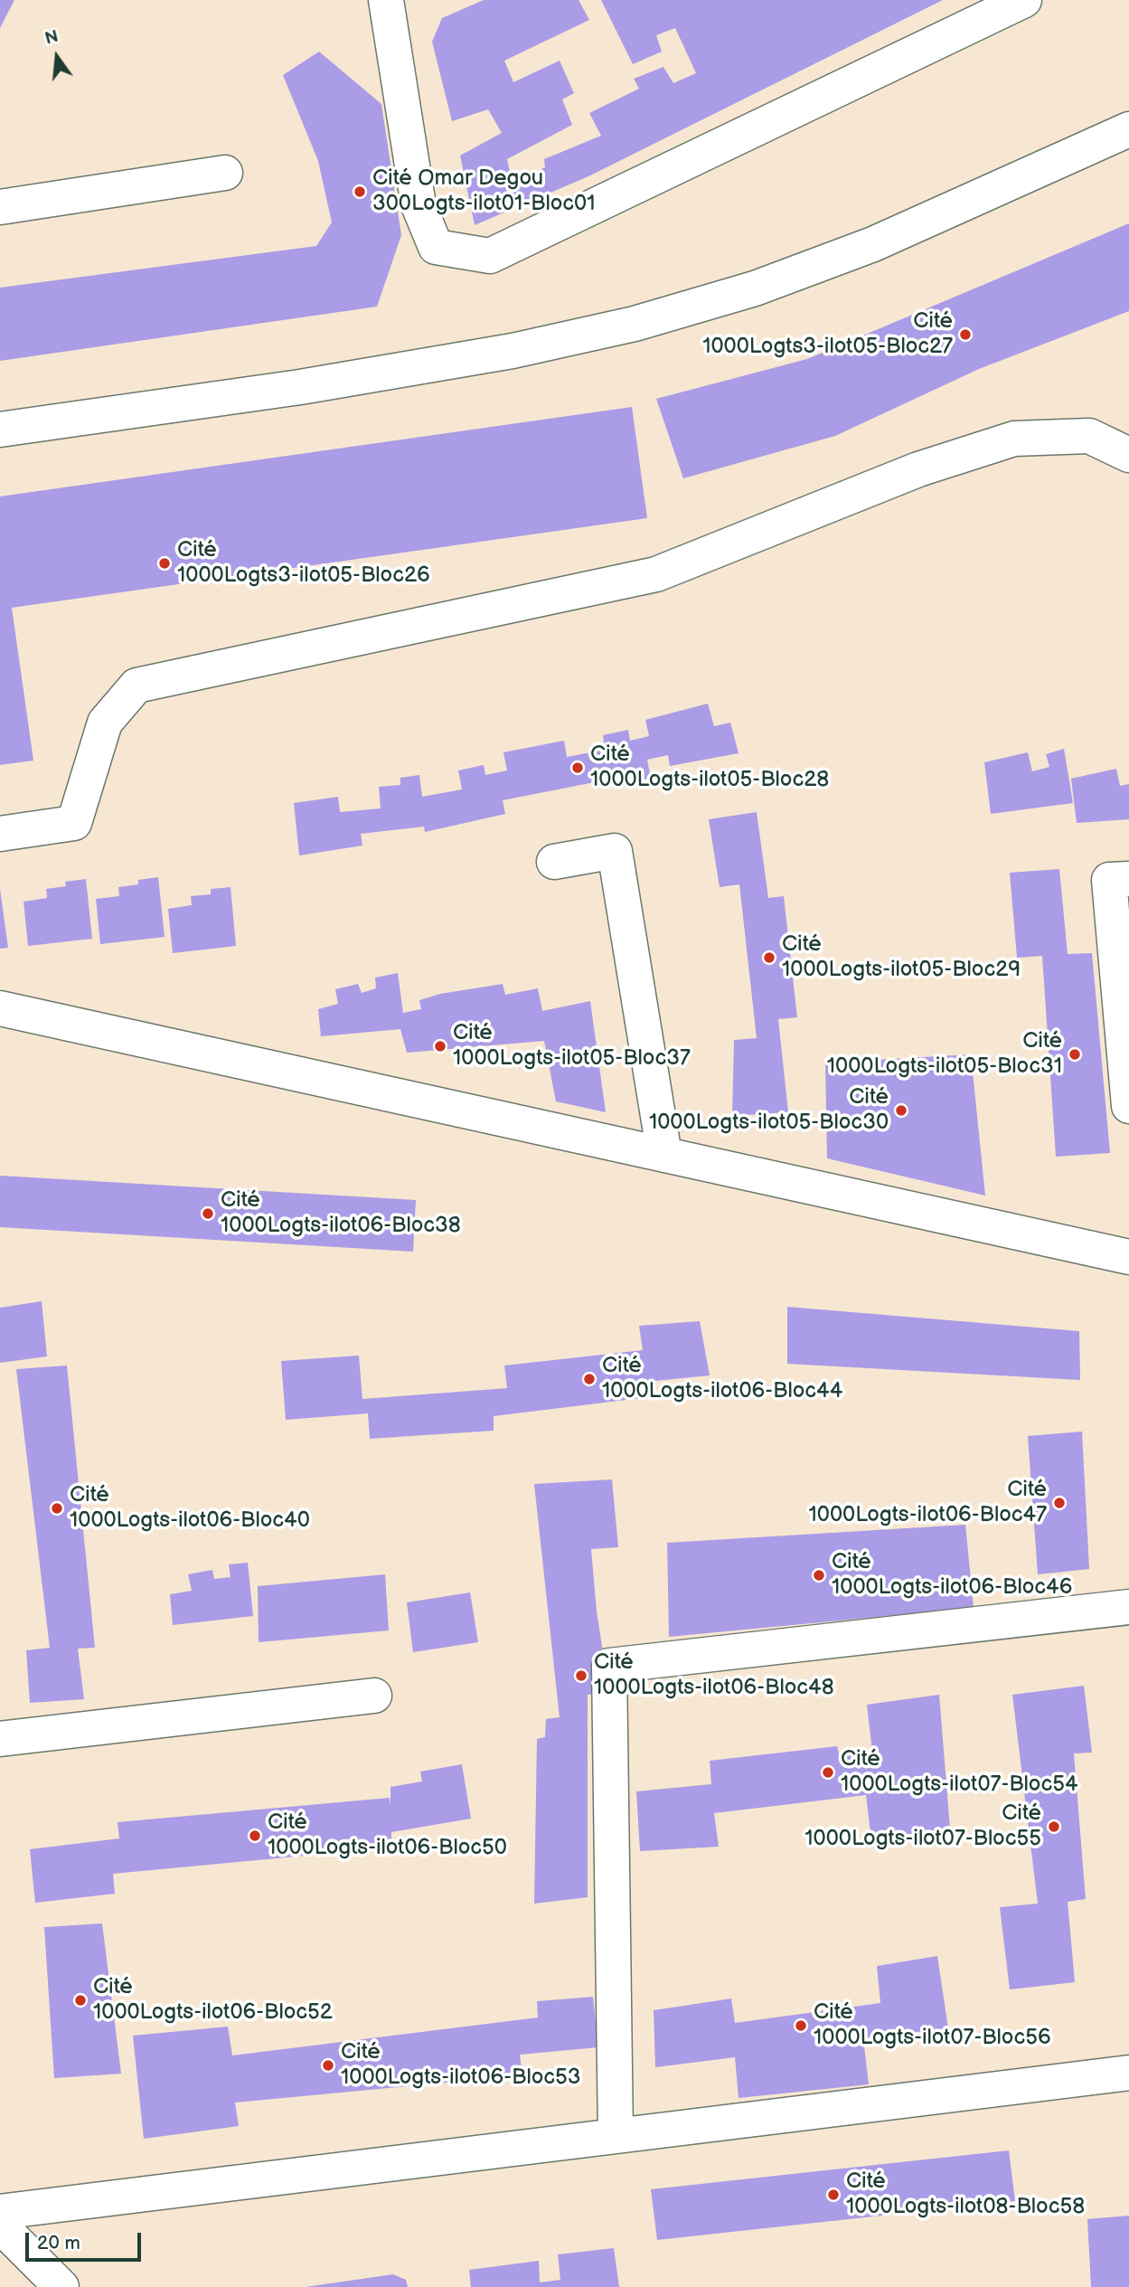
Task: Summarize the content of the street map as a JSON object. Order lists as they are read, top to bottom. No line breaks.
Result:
{"places":["Cité Omar Degou 300Logts-ilot01-Bloc01","Cité 1000Logts3-ilot05-Bloc27","Cité 1000Logts3-ilot05-Bloc26","Cité 1000Logts-ilot05-Bloc28","Cité 1000Logts-ilot05-Bloc29","Cité 1000Logts-ilot05-Bloc37","Cité 1000Logts-ilot05-Bloc31","Cité 1000Logts-ilot05-Bloc30","Cité 1000Logts-ilot06-Bloc38","Cité 1000Logts-ilot06-Bloc44","Cité 1000Logts-ilot06-Bloc47","Cité 1000Logts-ilot06-Bloc40","Cité 1000Logts-ilot06-Bloc46","Cité 1000Logts-ilot06-Bloc48","Cité 1000Logts-ilot07-Bloc54","Cité 1000Logts-ilot07-Bloc55","Cité 1000Logts-ilot06-Bloc50","Cité 1000Logts-ilot06-Bloc52","Cité 1000Logts-ilot07-Bloc56","Cité 1000Logts-ilot06-Bloc53","Cité 1000Logts-ilot08-Bloc58"],"scale_bar":"20 m","north":"top"}
